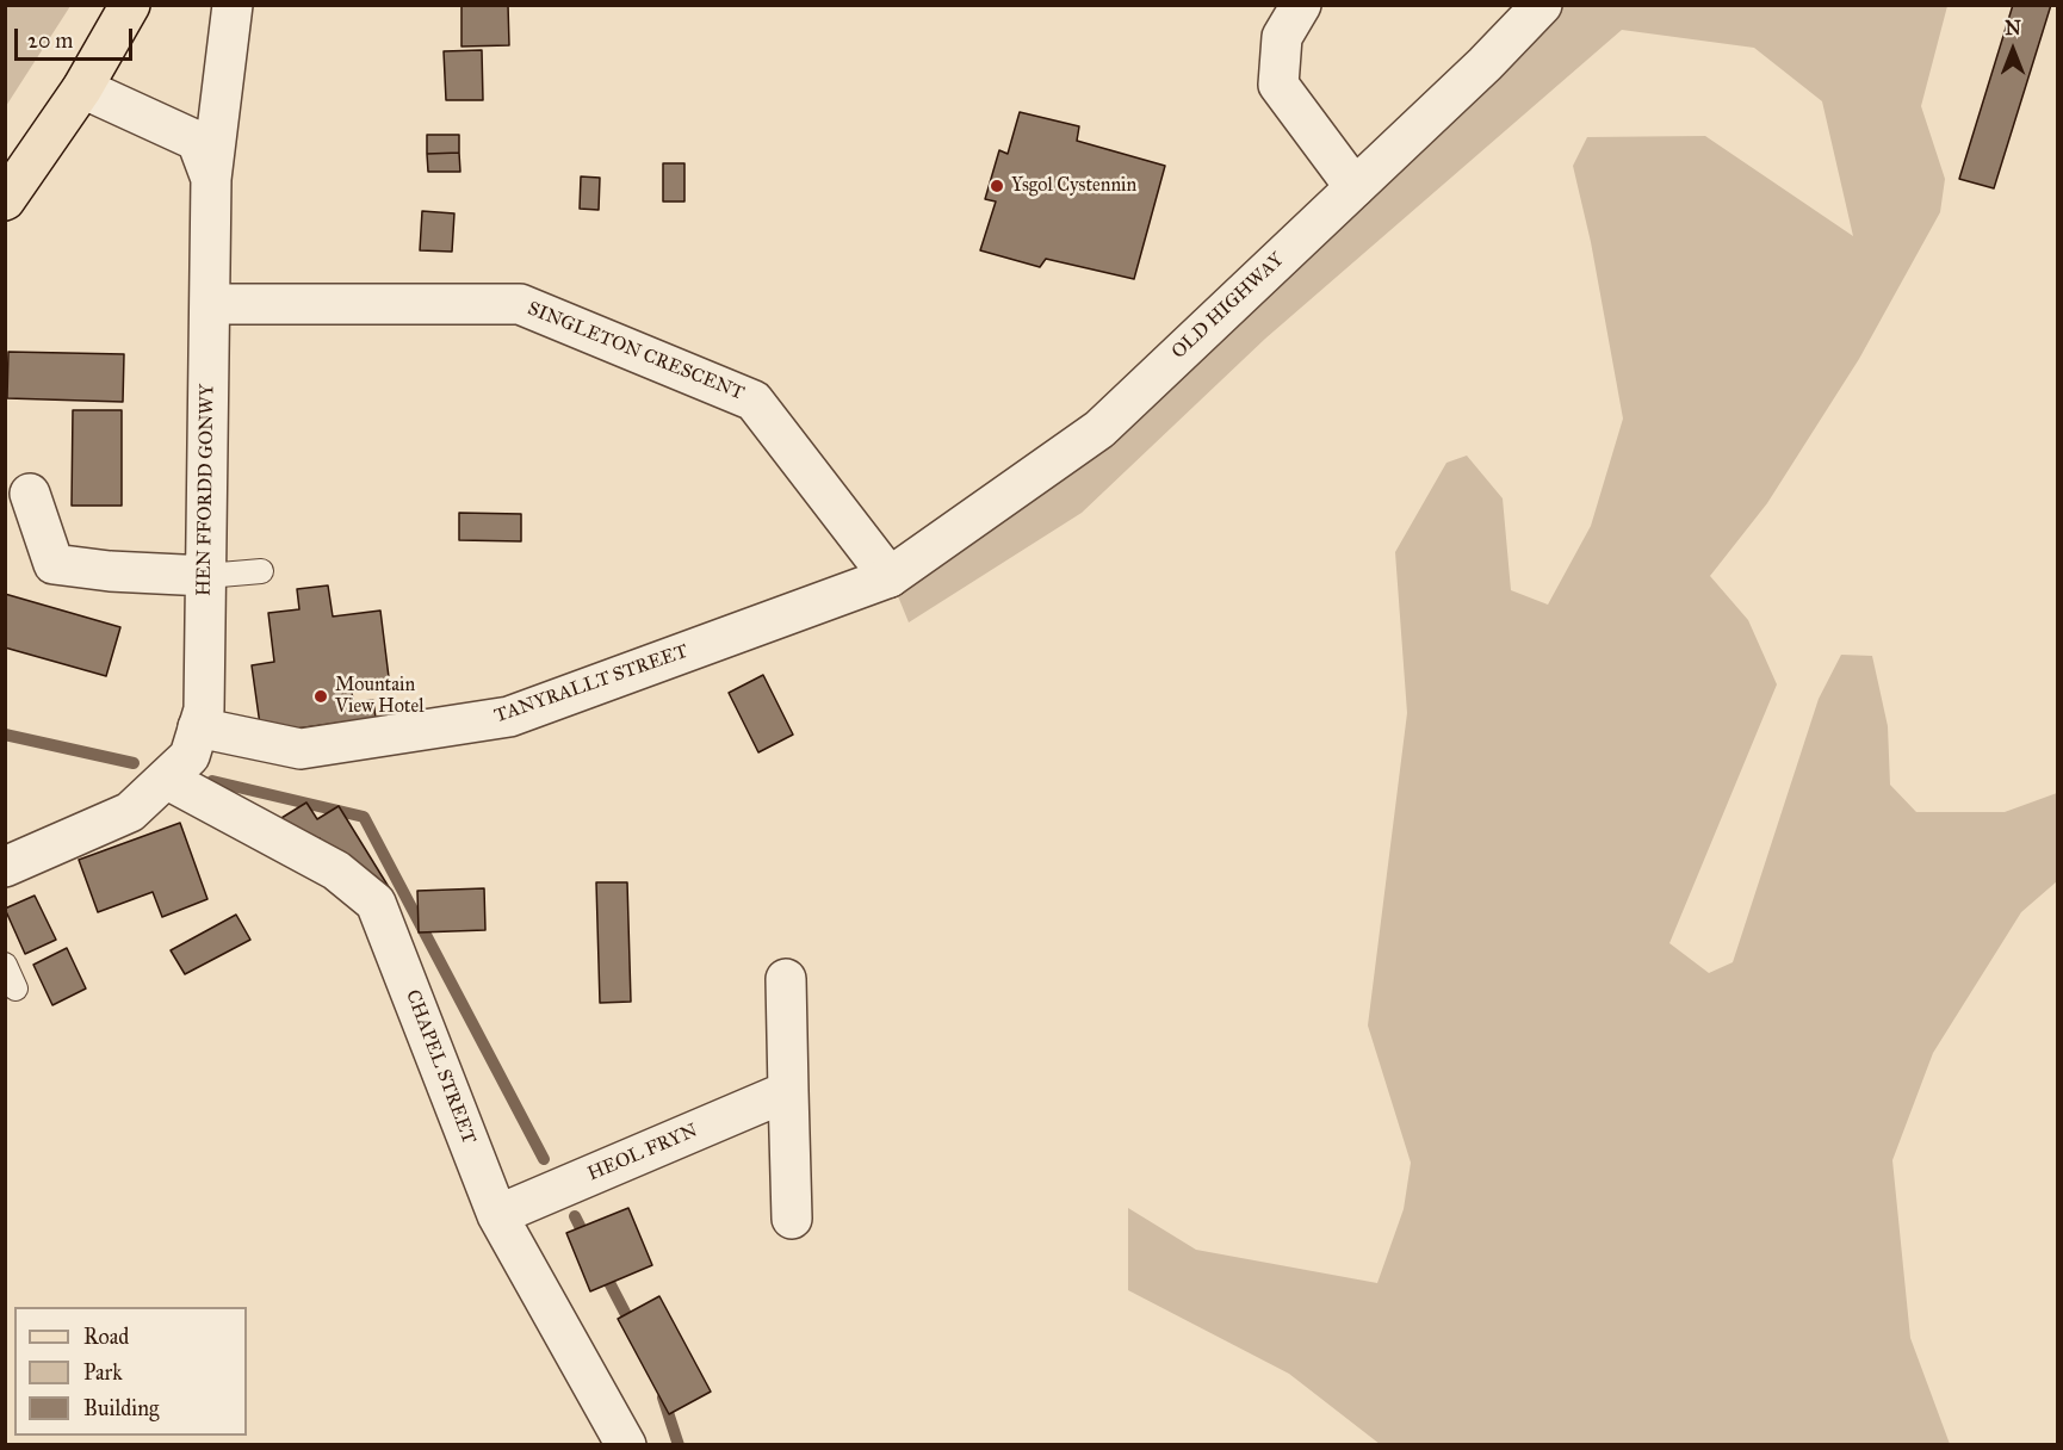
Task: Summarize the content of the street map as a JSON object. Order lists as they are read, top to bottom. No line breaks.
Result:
{"streets":{"street":["OLD HIGHWAY","SINGLETON CRESCENT","HEN FFORDD GONWY","TANYRALLT STREET","CHAPEL STREET","HEOL FRYN"]},"crossings":[["OLD HIGHWAY","SINGLETON CRESCENT"],["OLD HIGHWAY","TANYRALLT STREET"],["SINGLETON CRESCENT","HEN FFORDD GONWY"],["SINGLETON CRESCENT","TANYRALLT STREET"],["HEN FFORDD GONWY","TANYRALLT STREET"],["HEN FFORDD GONWY","CHAPEL STREET"],["CHAPEL STREET","HEOL FRYN"]],"places":["Ysgol Cystennin","Mountain View Hotel"],"legend":["Road","Park","Building"],"scale_bar":"20 m","north":"top"}
